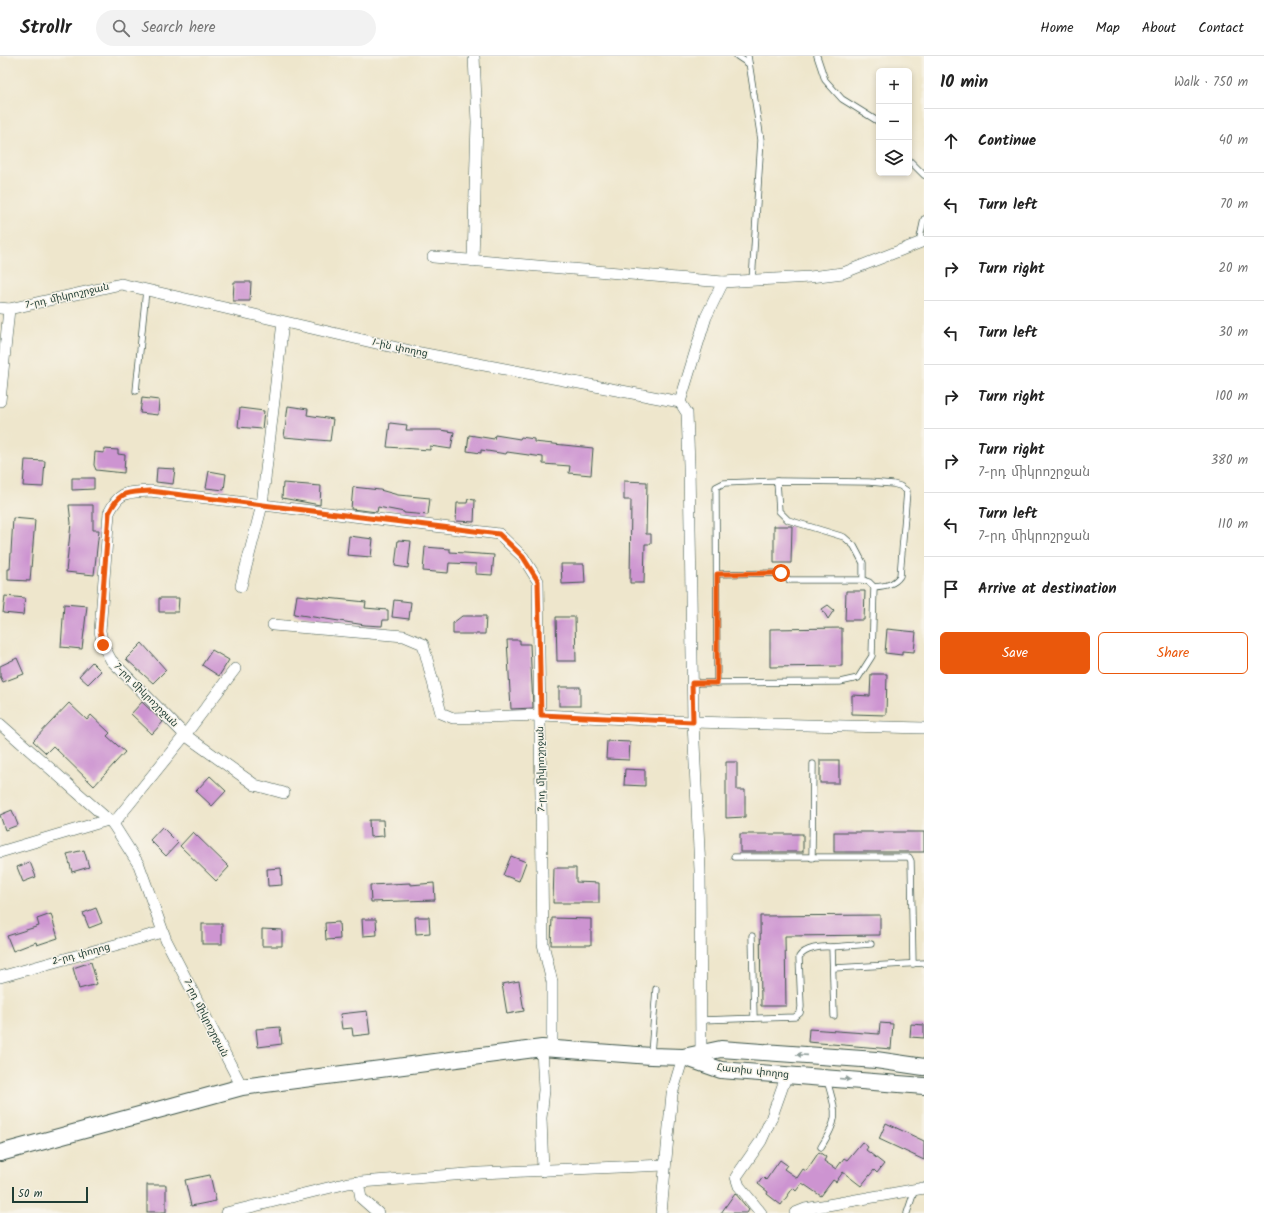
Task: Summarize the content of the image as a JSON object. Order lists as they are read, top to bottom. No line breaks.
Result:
{"streets":{"main road":["Հատիս փողոց"],"street":["7-րդ միկրոշրջան","1-ին փողոց","2-րդ փողոց"]},"crossings":[["7-րդ միկրոշրջան","1-ին փողոց"],["7-րդ միկրոշրջան","2-րդ փողոց"],["7-րդ միկրոշրջան","Հատիս փողոց"]],"scale_bar":"50 m","page":{"header":"Strollr","search":"Search here","nav":["Home","Map","About","Contact"],"heading":["10 min","Walk · 750 m"],"map_buttons":["+","−"],"list":[["Continue","40 m"],["Turn left","70 m"],["Turn right","20 m"],["Turn left","30 m"],["Turn right","100 m"],["Turn right","7-րդ միկրոշրջան","380 m"],["Turn left","7-րդ միկրոշրջան","110 m"],"Arrive at destination"],"buttons":["Save","Share"],"scale":"50 m"}}
